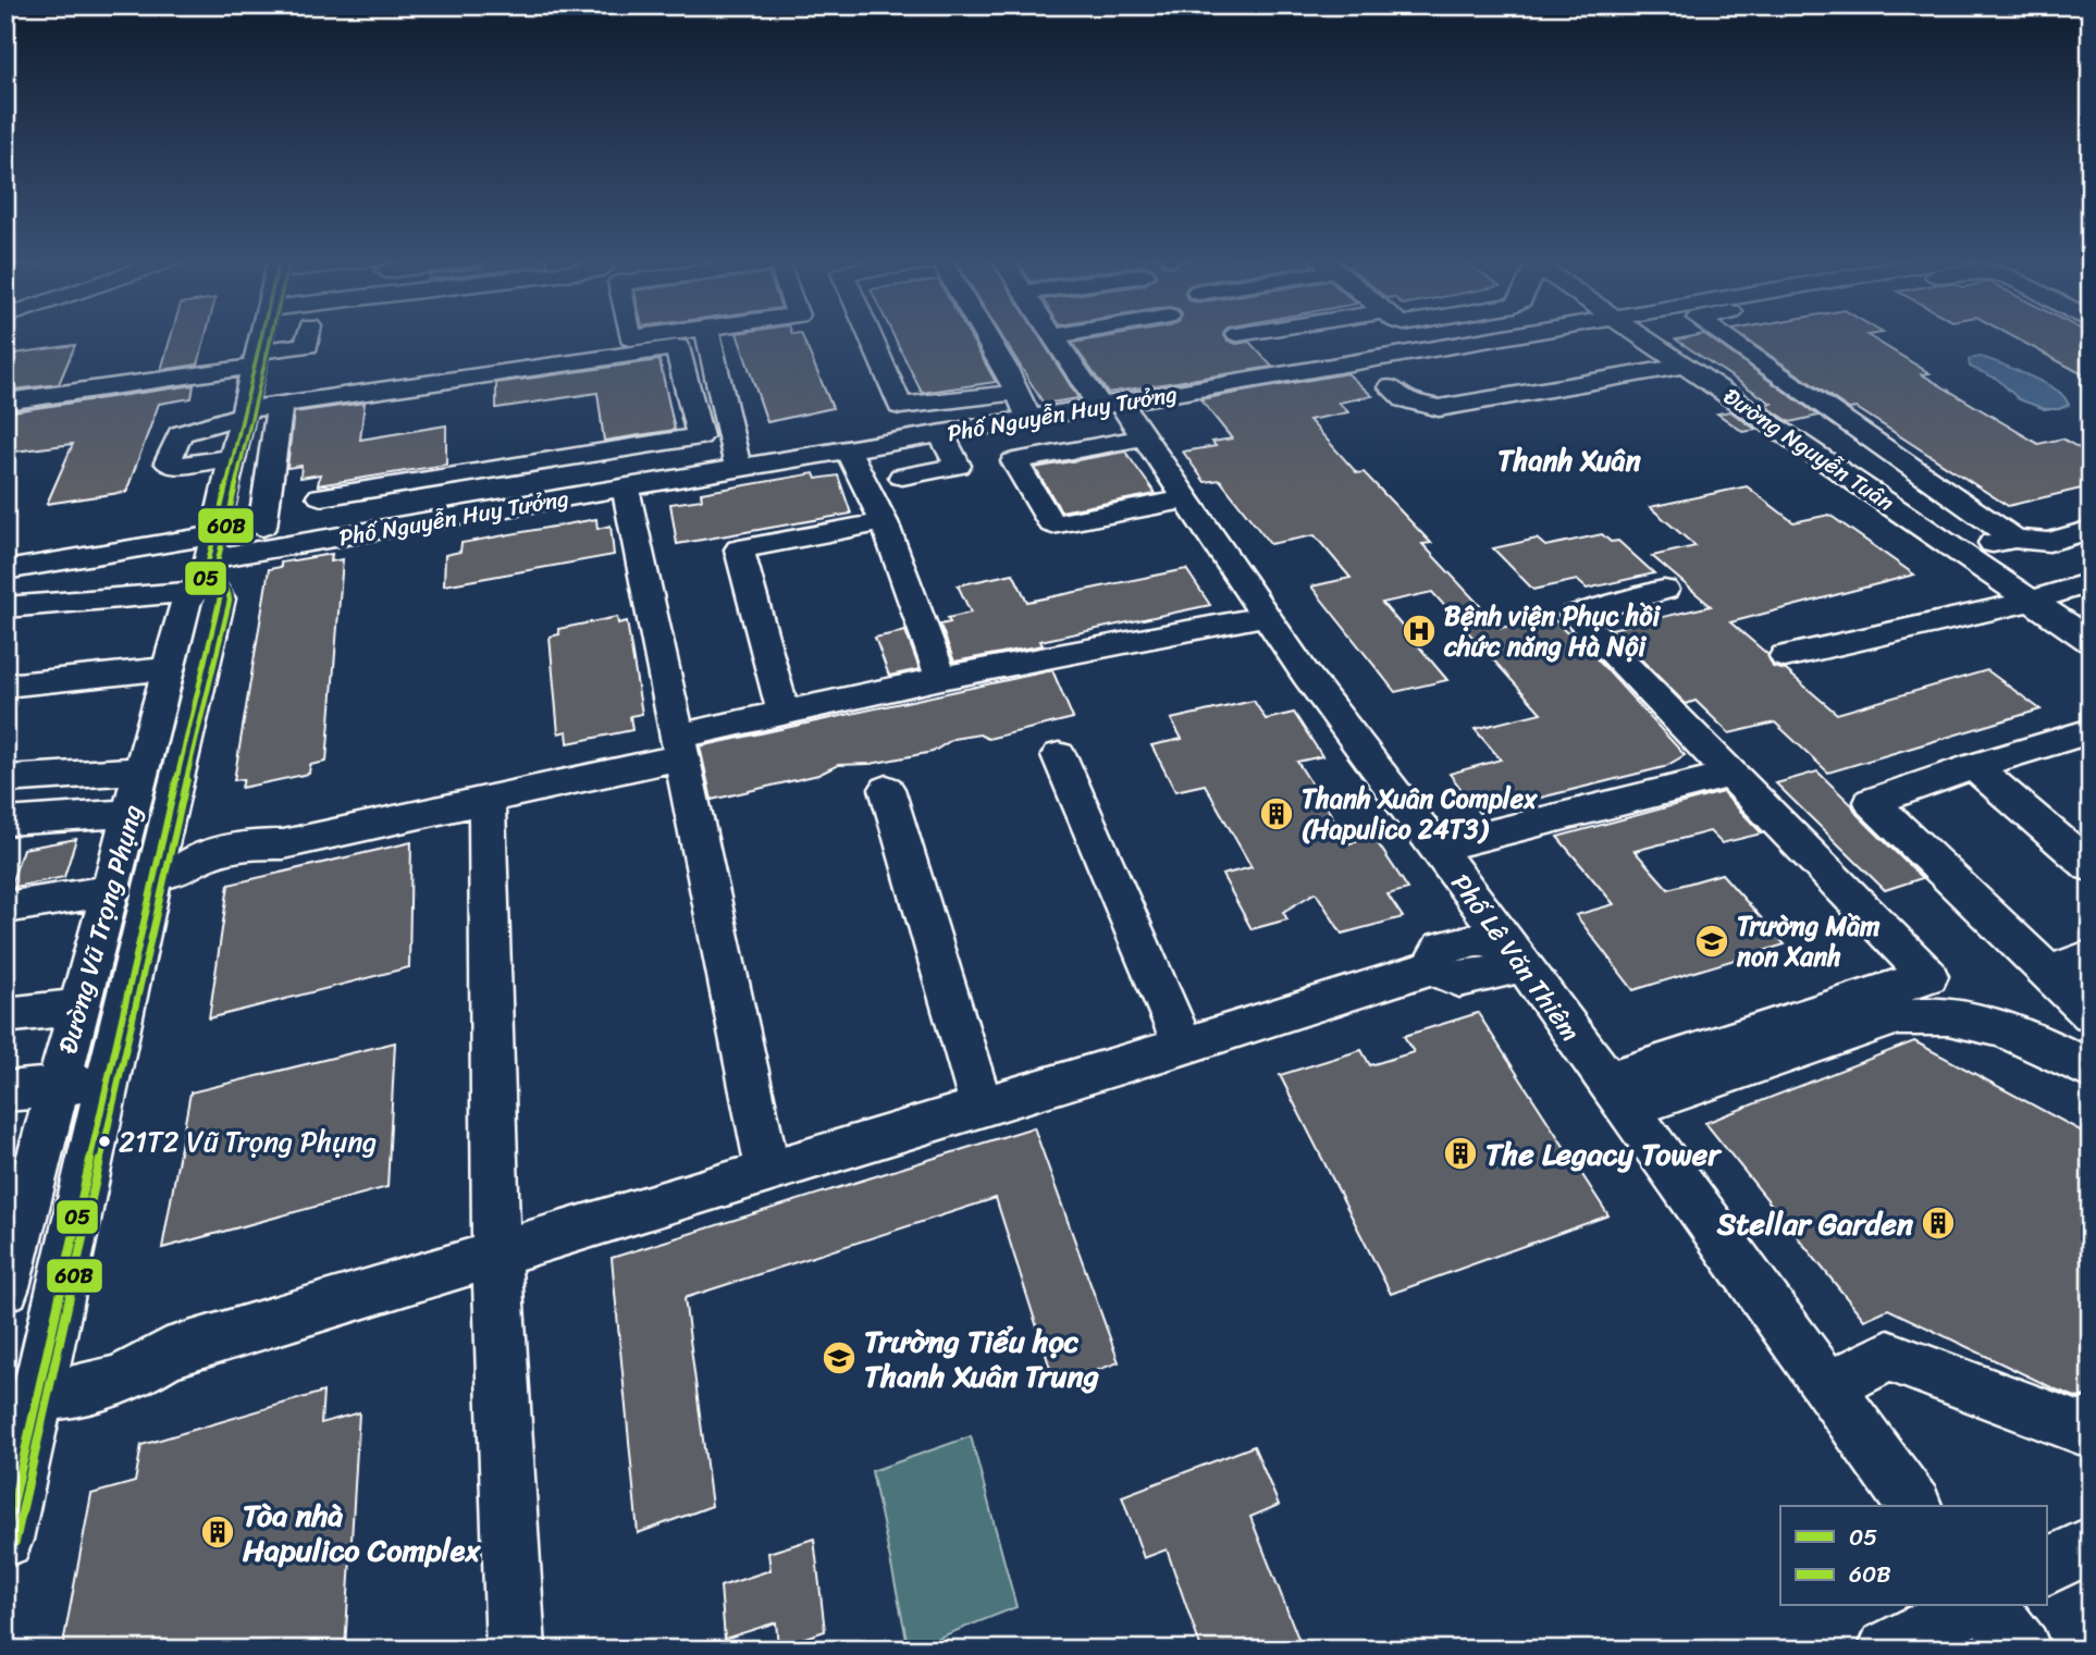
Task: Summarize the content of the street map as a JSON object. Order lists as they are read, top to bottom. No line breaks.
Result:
{"streets":{"street":["Phố Nguyễn Huy Tưởng","Đường Nguyễn Tuân","Đường Vũ Trọng Phụng","Phố Lê Văn Thiêm"]},"crossings":[["Phố Nguyễn Huy Tưởng","Đường Vũ Trọng Phụng"],["Phố Nguyễn Huy Tưởng","Phố Lê Văn Thiêm"]],"districts":["Thanh Xuân"],"places":{"hospital":["Bệnh viện Phục hồi chức năng Hà Nội"],"building":["Thanh Xuân Complex (Hapulico 24T3)","The Legacy Tower","Stellar Garden","Tòa nhà Hapulico Complex"],"school or university":["Trường Mầm non Xanh","Trường Tiểu học Thanh Xuân Trung"],"other":["21T2 Vũ Trọng Phụng"]},"lines":["transit line 05","transit line 60B"],"legend":["05","60B"]}
